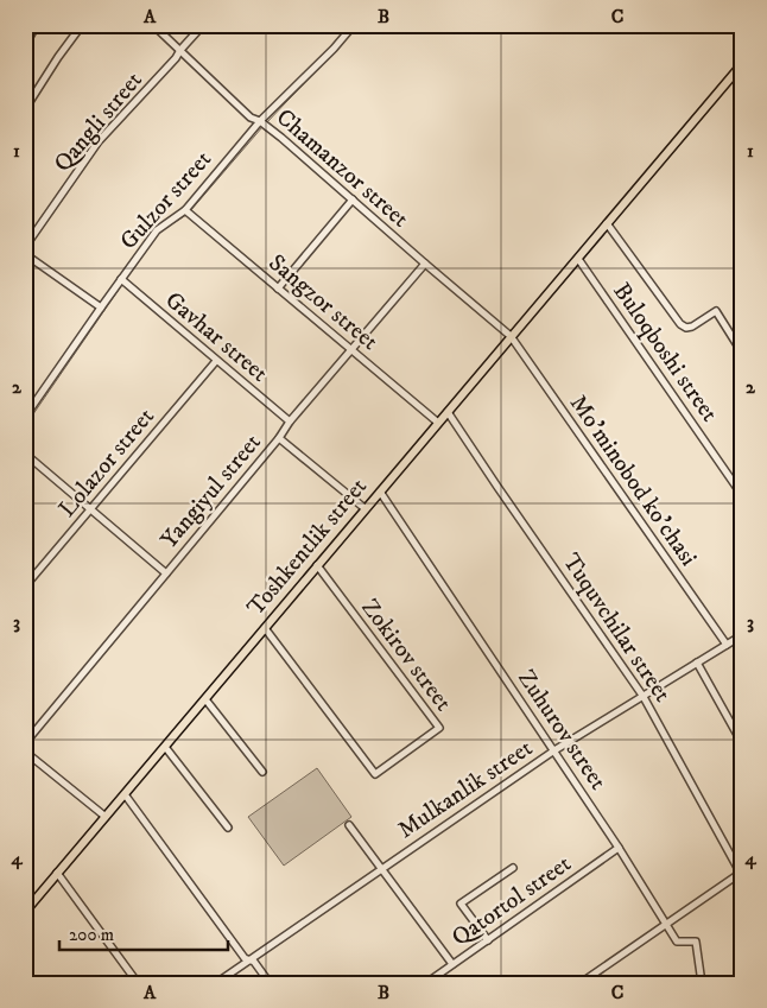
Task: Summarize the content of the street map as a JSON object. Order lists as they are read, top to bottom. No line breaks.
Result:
{"streets":{"main road":["Toshkentlik street"],"street":["Qangli street","Chamanzor street","Gulzor street","Sangzor street","Gavhar street","Buloqboshi street","Lolazor street","Mo'minobod ko'chasi","Yangiyul street","Tuquvchilar street","Zokirov street","Zuhurov street","Mulkanlik street","Qatortol street"]},"crossings":[["Qangli street","Chamanzor street"],["Chamanzor street","Gulzor street"],["Chamanzor street","Mo'minobod ko'chasi"],["Chamanzor street","Yangiyul street"],["Chamanzor street","Toshkentlik street"],["Gulzor street","Sangzor street"],["Gulzor street","Gavhar street"],["Sangzor street","Yangiyul street"],["Sangzor street","Toshkentlik street"],["Gavhar street","Lolazor street"],["Gavhar street","Yangiyul street"],["Buloqboshi street","Toshkentlik street"],["Mo'minobod ko'chasi","Toshkentlik street"],["Mo'minobod ko'chasi","Mulkanlik street"],["Toshkentlik street","Tuquvchilar street"],["Toshkentlik street","Zokirov street"],["Toshkentlik street","Zuhurov street"],["Tuquvchilar street","Mulkanlik street"],["Zuhurov street","Mulkanlik street"],["Zuhurov street","Qatortol street"]],"scale_bar":"200 m","grid":{"columns":["A","B","C"],"rows":["1","2","3","4"]}}
